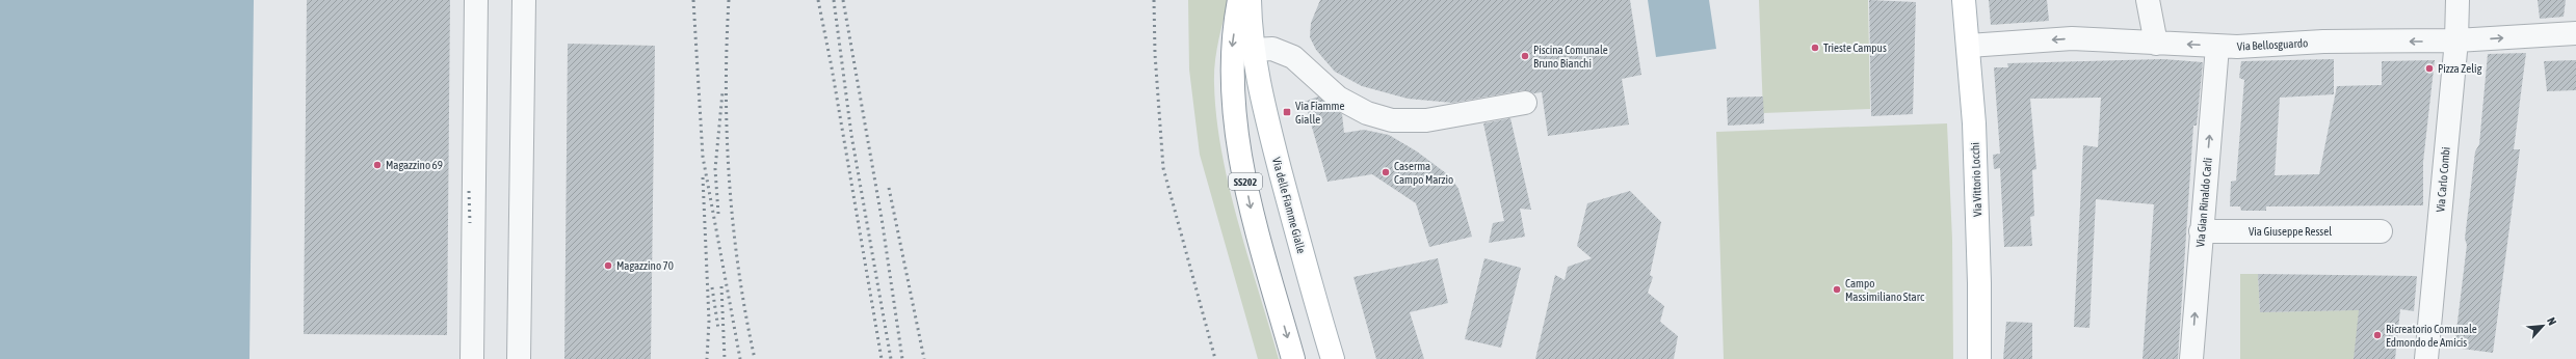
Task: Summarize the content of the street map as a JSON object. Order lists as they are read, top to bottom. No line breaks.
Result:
{"streets":{"main road":["Via Vittorio Locchi","SS202","Via delle Fiamme Gialle"],"street":["Via Bellosguardo","Via Carlo Combi","Via Gian Rinaldo Carli","Via Giuseppe Ressel"]},"crossings":[["Via Bellosguardo","Via Vittorio Locchi"],["Via Bellosguardo","Via Carlo Combi"],["Via Bellosguardo","Via Gian Rinaldo Carli"],["Via Gian Rinaldo Carli","Via Giuseppe Ressel"]],"one_way":["Via Gian Rinaldo Carli"],"places":{"other":["Trieste Campus","Piscina Comunale Bruno Bianchi","Pizza Zelig","Magazzino 69","Caserma Campo Marzio","Magazzino 70","Campo Massimiliano Starc","Ricreatorio Comunale Edmondo de Amicis"],"transit":["Via Fiamme Gialle"]},"north":"top right"}
